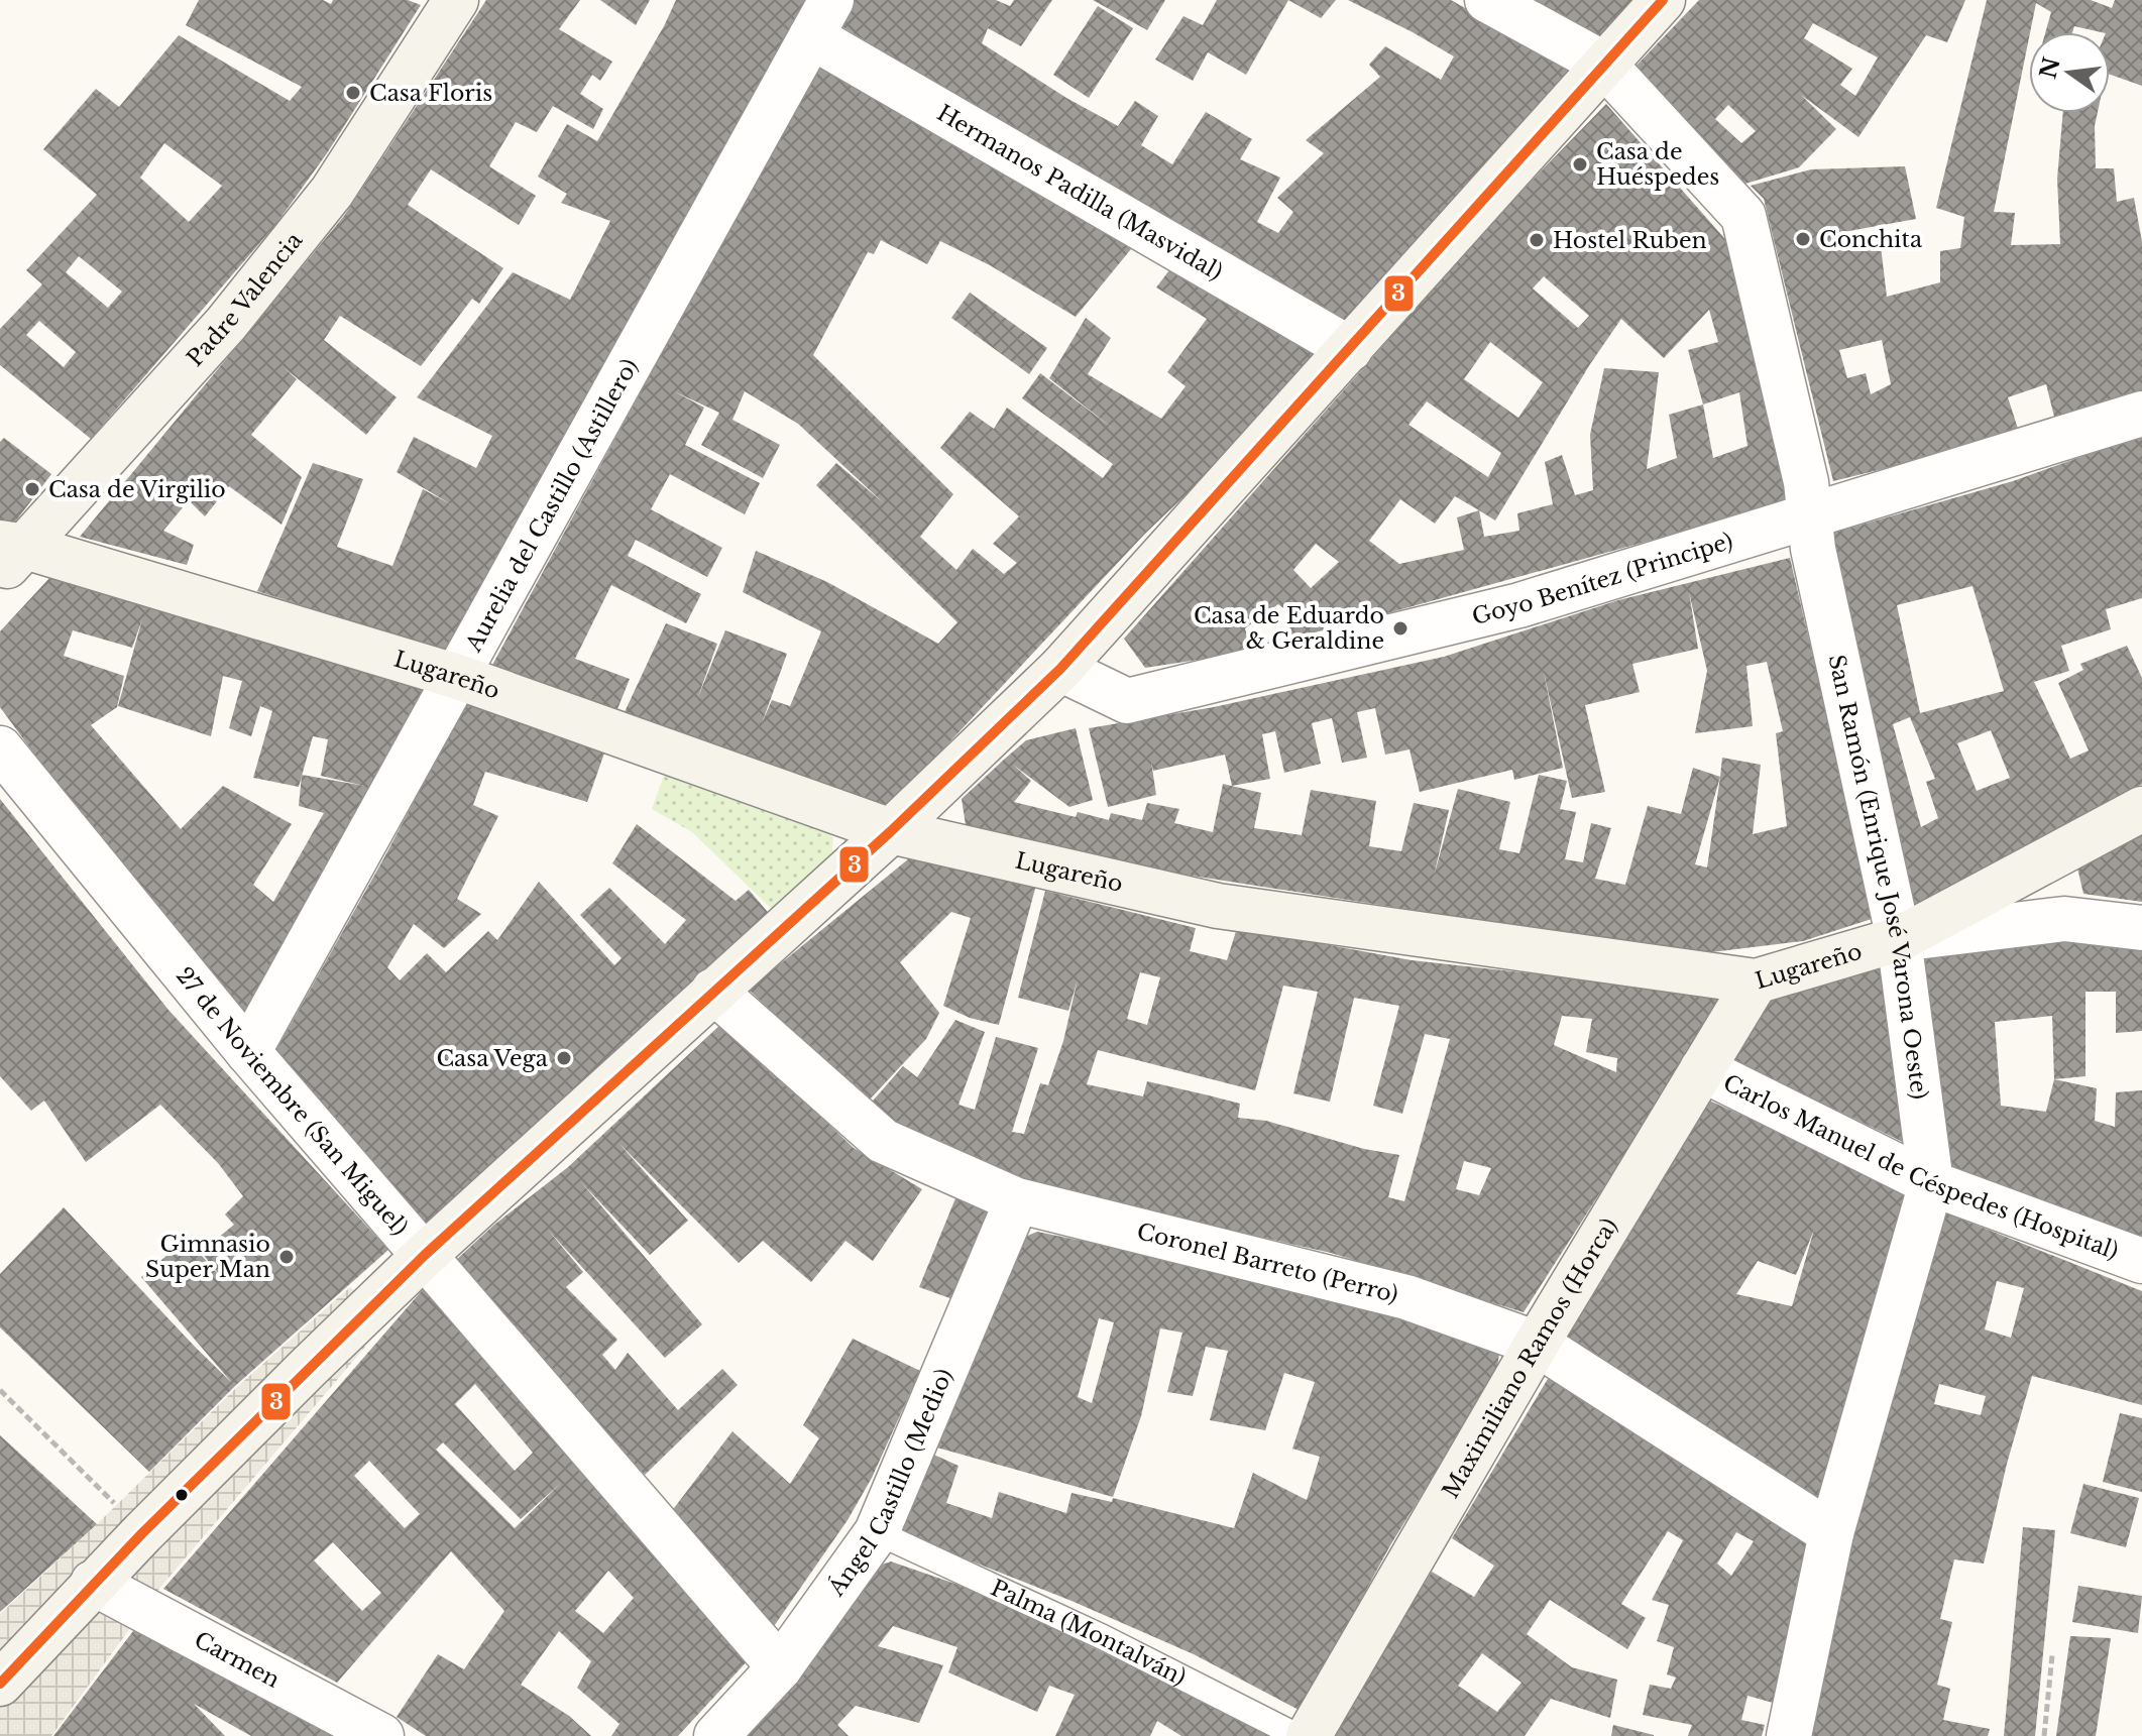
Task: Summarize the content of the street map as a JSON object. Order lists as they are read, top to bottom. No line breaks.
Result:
{"streets":{"street":["Hermanos Padilla (Masvidal)","Padre Valencia","Aurelia del Castillo (Astillero)","Goyo Benítez (Principe)","Lugareño","San Ramón (Enrique José Varona Oeste)","27 de Noviembre (San Miguel)","Carlos Manuel de Céspedes (Hospital)","Coronel Barreto (Perro)","Maximiliano Ramos (Horca)","Ángel Castillo (Medio)","Carmen"],"lane":["Palma (Montalván)"]},"crossings":[["Hermanos Padilla (Masvidal)","Aurelia del Castillo (Astillero)"],["Padre Valencia","Lugareño"],["Aurelia del Castillo (Astillero)","Lugareño"],["Aurelia del Castillo (Astillero)","27 de Noviembre (San Miguel)"],["Goyo Benítez (Principe)","San Ramón (Enrique José Varona Oeste)"],["Lugareño","San Ramón (Enrique José Varona Oeste)"],["Lugareño","Maximiliano Ramos (Horca)"],["San Ramón (Enrique José Varona Oeste)","Carlos Manuel de Céspedes (Hospital)"],["San Ramón (Enrique José Varona Oeste)","Coronel Barreto (Perro)"],["27 de Noviembre (San Miguel)","Ángel Castillo (Medio)"],["Carlos Manuel de Céspedes (Hospital)","Maximiliano Ramos (Horca)"],["Coronel Barreto (Perro)","Maximiliano Ramos (Horca)"],["Coronel Barreto (Perro)","Ángel Castillo (Medio)"],["Ángel Castillo (Medio)","Palma (Montalván)"]],"places":["Casa Floris","Casa de Huéspedes","Conchita","Hostel Ruben","Casa de Virgilio","Casa de Eduardo & Geraldine","Casa Vega","Gimnasio Super Man"],"lines":["transit line 3"],"north":"left"}
